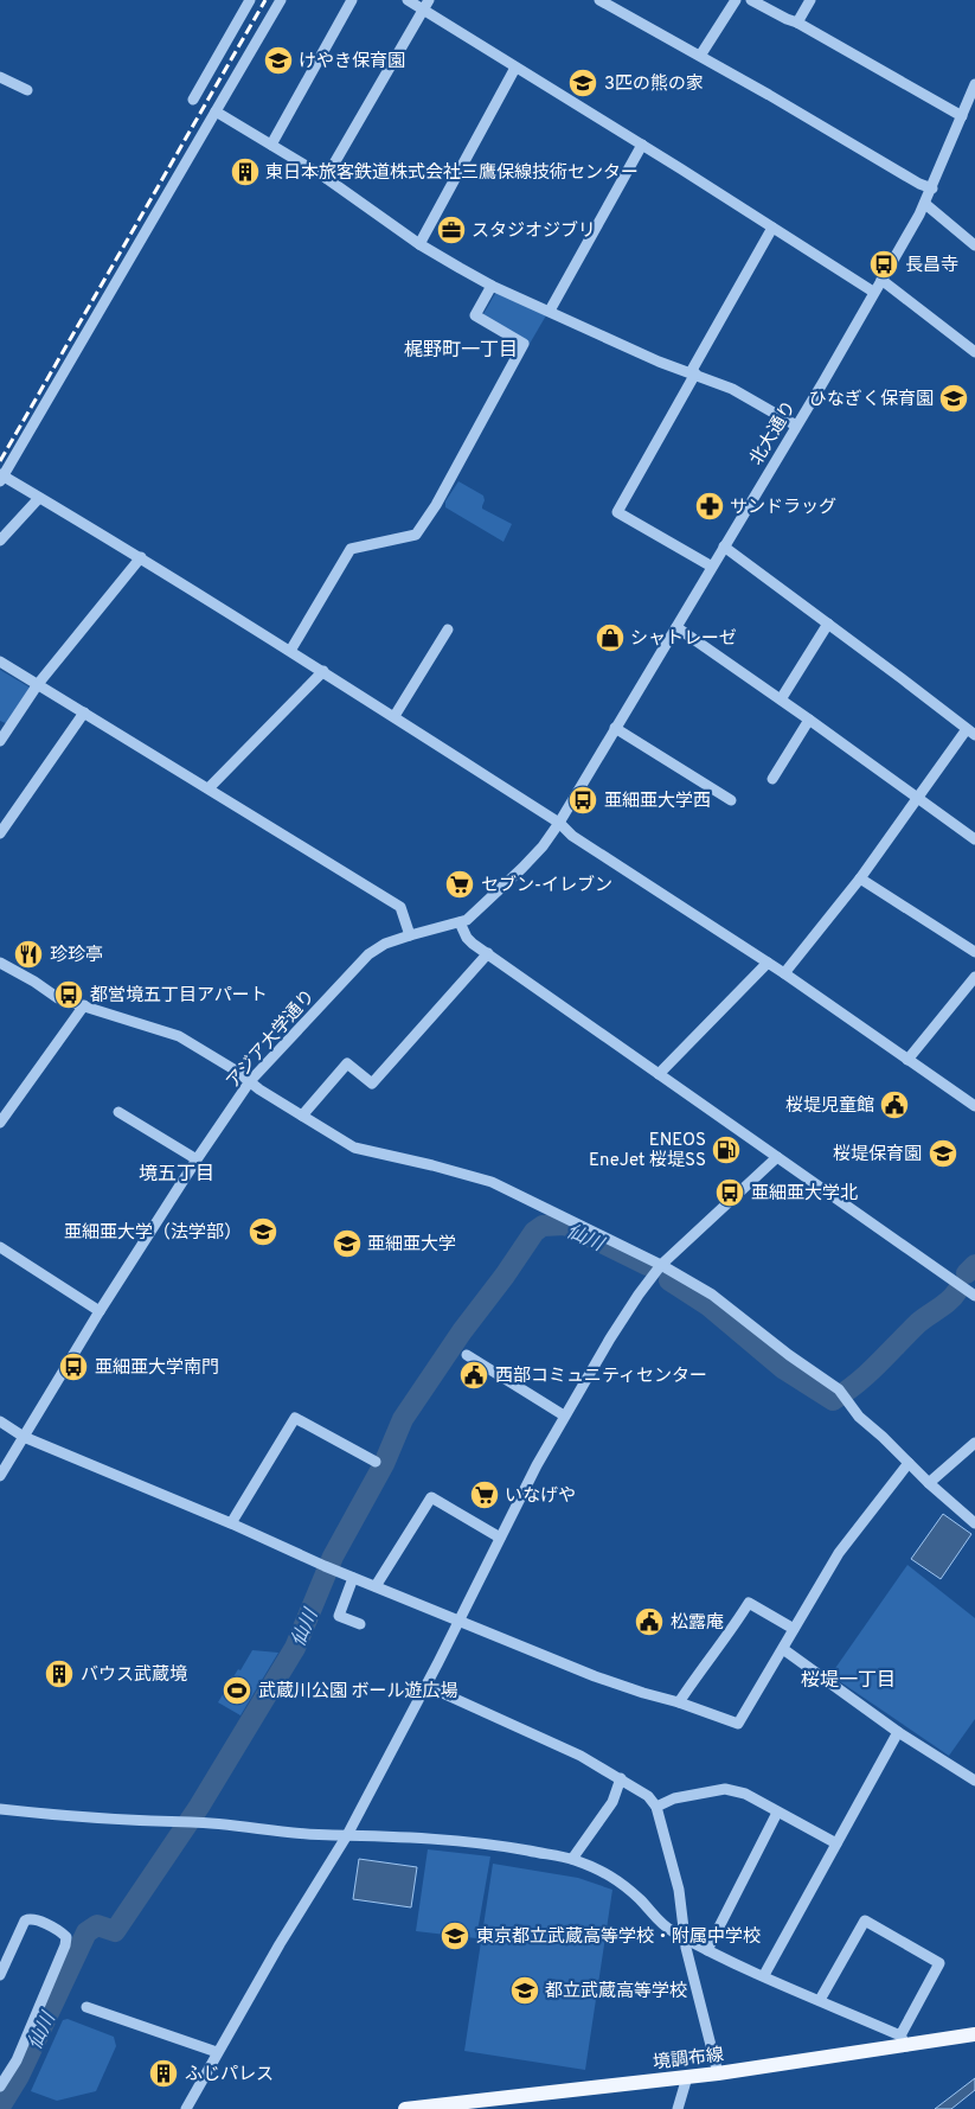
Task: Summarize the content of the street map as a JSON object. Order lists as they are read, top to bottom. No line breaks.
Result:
{"streets":{"main road":["境調布線"],"street":["北大通り","アジア大学通り"]},"crossings":[["北大通り","アジア大学通り"]],"districts":["梶野町一丁目","境五丁目","桜堤一丁目"],"water":["仙川"],"places":{"school or university":["けやき保育園","3匹の熊の家","ひなぎく保育園","桜堤保育園","亜細亜大学（法学部）","亜細亜大学","東京都立武蔵高等学校・附属中学校","都立武蔵高等学校"],"building":["東日本旅客鉄道株式会社三鷹保線技術センター","バウス武蔵境","ふじパレス"],"office":["スタジオジブリ"],"bus stop":["長昌寺","亜細亜大学西","都営境五丁目アパート","亜細亜大学北","亜細亜大学南門"],"pharmacy":["サンドラッグ"],"shop":["シャトレーゼ"],"supermarket":["セブン-イレブン","いなげや"],"restaurant":["珍珍亭"],"public building":["桜堤児童館","西部コミュニティセンター","松露庵"],"fuel station":["ENEOS EneJet 桜堤SS"],"sports":["武蔵川公園 ボール遊広場"]}}
